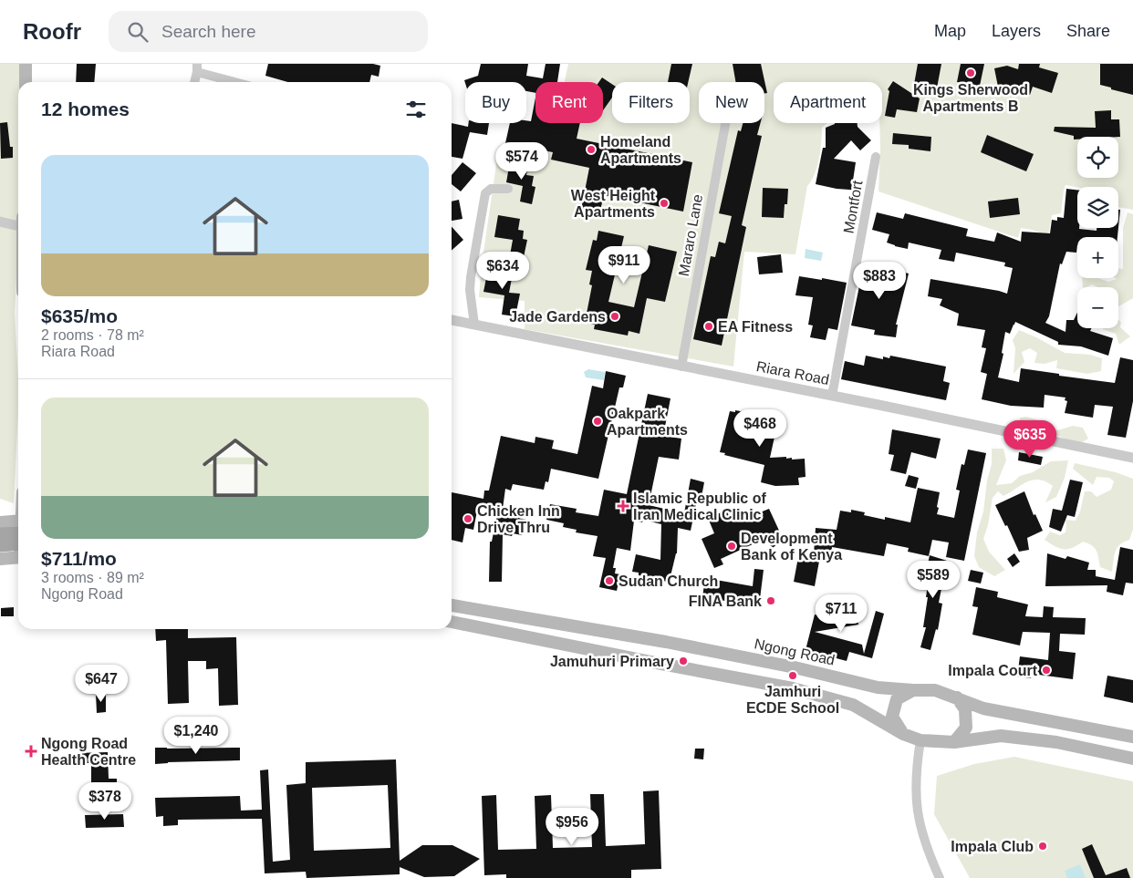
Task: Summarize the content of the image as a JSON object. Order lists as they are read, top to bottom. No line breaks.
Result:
{"streets":{"main road":["Ngong Road"],"street":["Montfort","Mararo Lane","Riara Road"]},"crossings":[["Montfort","Riara Road"],["Mararo Lane","Riara Road"]],"places":{"other":["Kings Sherwood Apartments B","Homeland Apartments","West Height Apartments","Jade Gardens","EA Fitness","Oakpark Apartments","Chicken Inn Drive Thru","Development Bank of Kenya","Sudan Church","FINA Bank","Jamuhuri Primary","Impala Court","Jamhuri ECDE School","Impala Club"],"health":["Islamic Republic of Iran Medical Clinic","Ngong Road Health Centre"]},"page":{"header":"Roofr","search":"Search here","nav":["Map","Layers","Share"],"chip":["Buy","Rent","Filters","New","Apartment"],"heading":"12 homes","map_buttons":["+","−"],"list":[{"name":"$635/mo","note":"2 rooms · 78 m² · Riara Road"},{"name":"$711/mo","note":"3 rooms · 89 m² · Ngong Road"}],"price":["$574","$911","$634","$883","$468","$635","$589","$711","$647","$1,240","$378","$956"]}}
